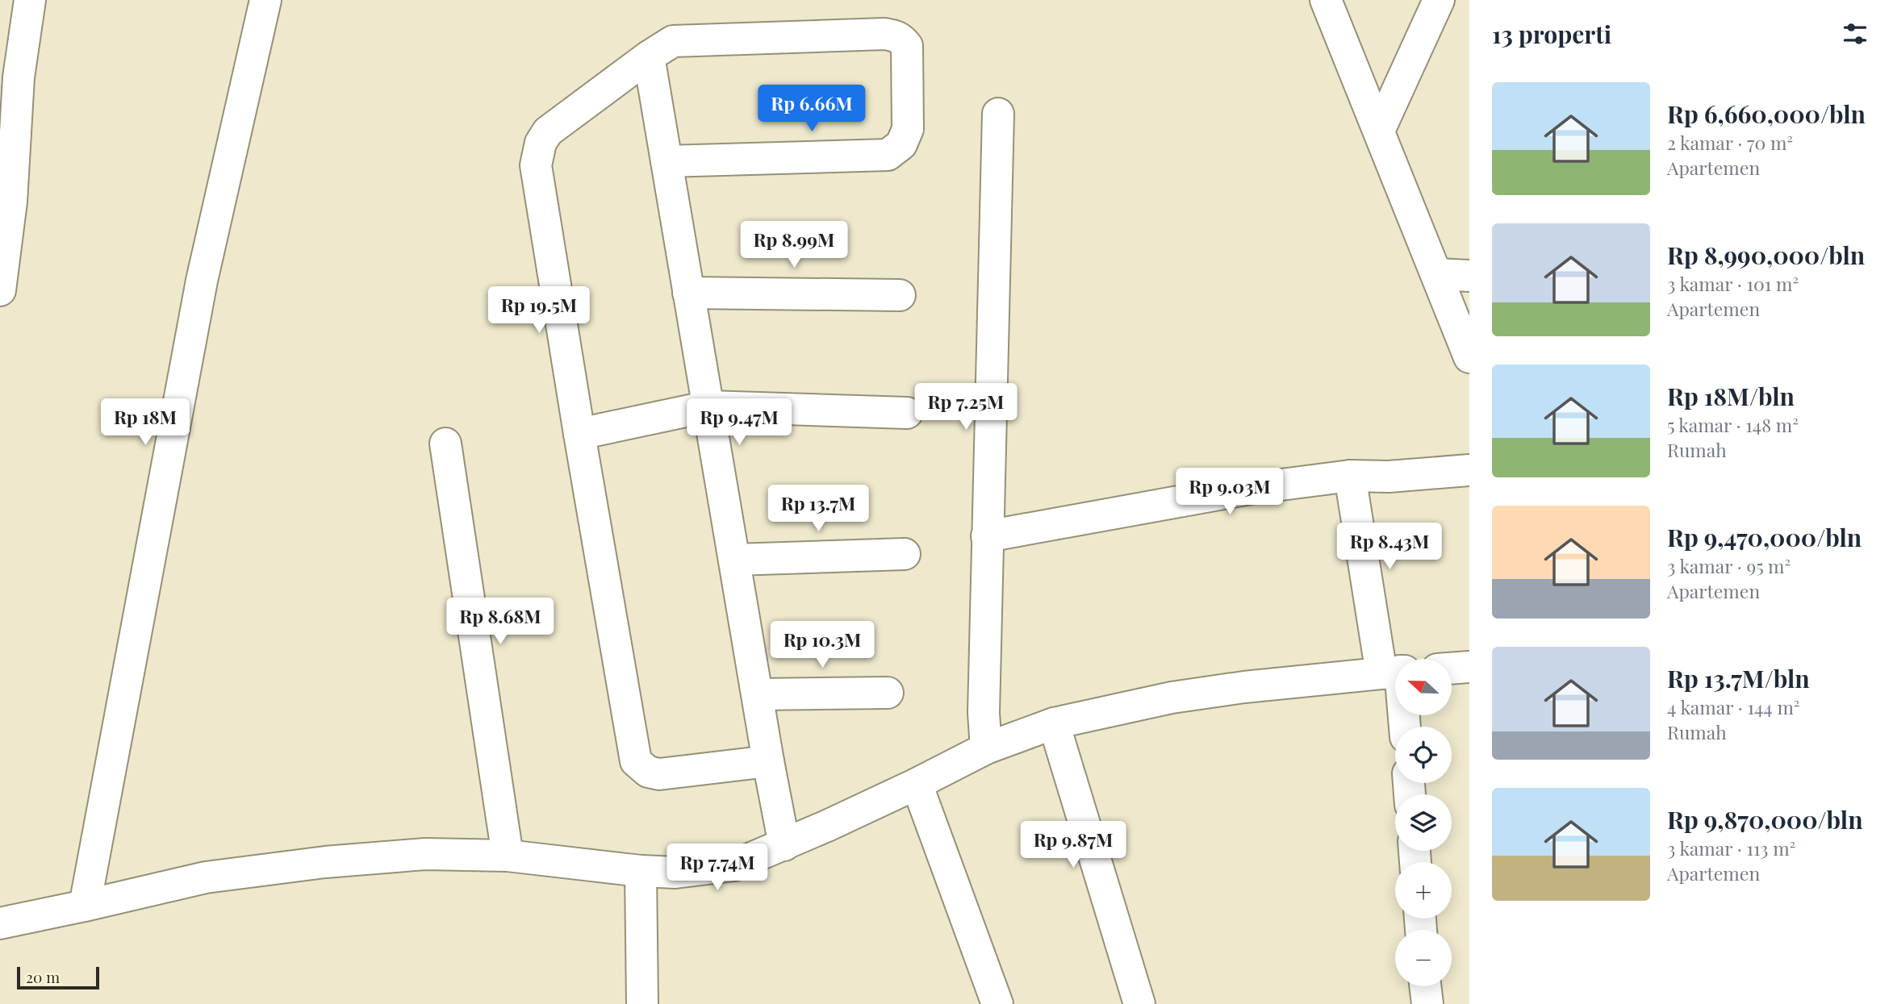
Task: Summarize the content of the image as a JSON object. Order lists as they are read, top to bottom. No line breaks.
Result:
{"scale_bar":"20 m","north":"left","page":{"heading":"13 properti","list":[{"name":"Rp 6,660,000/bln","note":"2 kamar · 70 m² · Apartemen"},{"name":"Rp 8,990,000/bln","note":"3 kamar · 101 m² · Apartemen"},{"name":"Rp 18M/bln","note":"5 kamar · 148 m² · Rumah"},{"name":"Rp 9,470,000/bln","note":"3 kamar · 95 m² · Apartemen"},{"name":"Rp 13.7M/bln","note":"4 kamar · 144 m² · Rumah"},{"name":"Rp 9,870,000/bln","note":"3 kamar · 113 m² · Apartemen"}],"price":["Rp 6.66M","Rp 8.99M","Rp 19.5M","Rp 7.25M","Rp 18M","Rp 9.47M","Rp 9.03M","Rp 13.7M","Rp 8.43M","Rp 8.68M","Rp 10.3M","Rp 9.87M","Rp 7.74M"],"map_buttons":["+","−"],"scale":"20 m"}}
